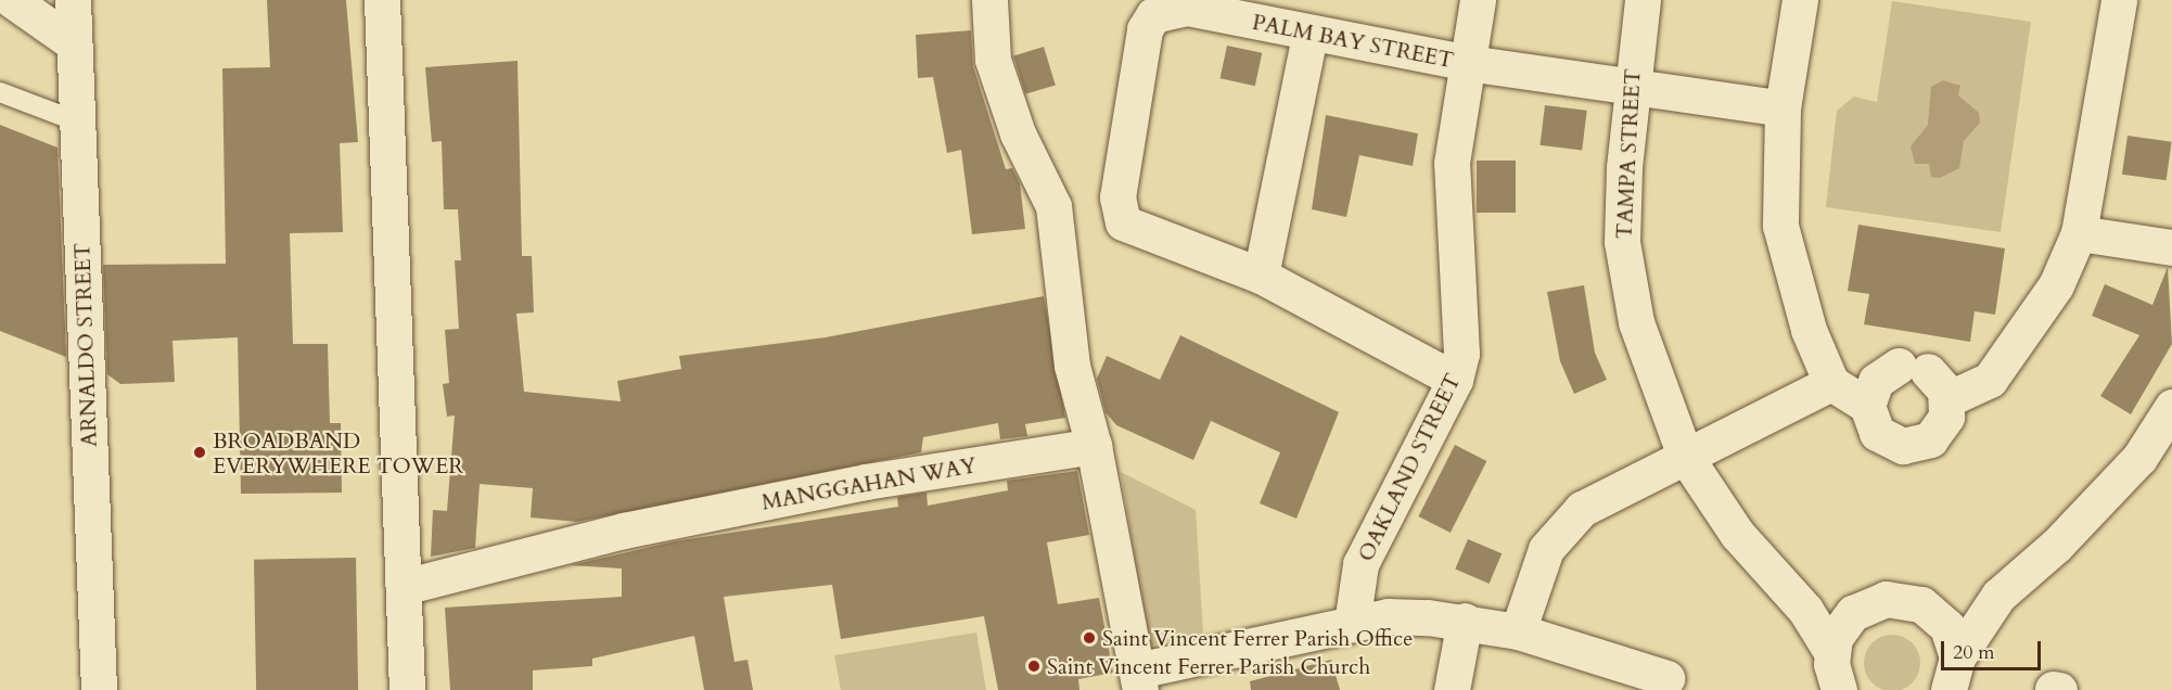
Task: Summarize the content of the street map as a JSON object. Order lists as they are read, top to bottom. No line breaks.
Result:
{"streets":{"street":["PALM BAY STREET","TAMPA STREET","ARNALDO STREET","OAKLAND STREET","MANGGAHAN WAY"]},"crossings":[["PALM BAY STREET","TAMPA STREET"],["PALM BAY STREET","OAKLAND STREET"]],"places":["BROADBAND EVERYWHERE TOWER","Saint Vincent Ferrer Parish Office","Saint Vincent Ferrer Parish Church"],"scale_bar":"20 m"}
